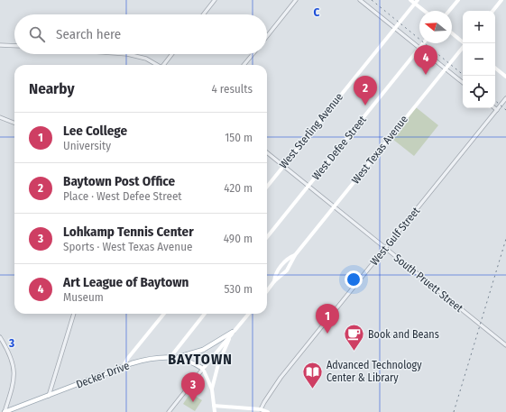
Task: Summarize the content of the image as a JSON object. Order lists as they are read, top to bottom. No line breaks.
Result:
{"streets":{"main road":["West Sterling Avenue","West Defee Street","West Texas Avenue","Decker Drive"],"street":["West Gulf Street","South Pruett Street"]},"crossings":[["West Sterling Avenue","South Pruett Street"],["West Defee Street","South Pruett Street"],["West Texas Avenue","South Pruett Street"],["West Gulf Street","South Pruett Street"]],"districts":["BAYTOWN"],"places":{"cafe":["Book and Beans"],"library":["Advanced Technology Center & Library"]},"north":"left","page":{"map_buttons":["+","−"],"search":"Search here","pins":["4","2","1","3"],"heading":["Nearby","4 results"],"list":[{"mark":"1","name":"Lee College","note":"University","value":"150 m"},{"mark":"2","name":"Baytown Post Office","note":"Place · West Defee Street","value":"420 m"},{"mark":"3","name":"Lohkamp Tennis Center","note":"Sports · West Texas Avenue","value":"490 m"},{"mark":"4","name":"Art League of Baytown","note":"Museum","value":"530 m"}]},"grid":{"columns":["C"],"rows":["3"]}}
